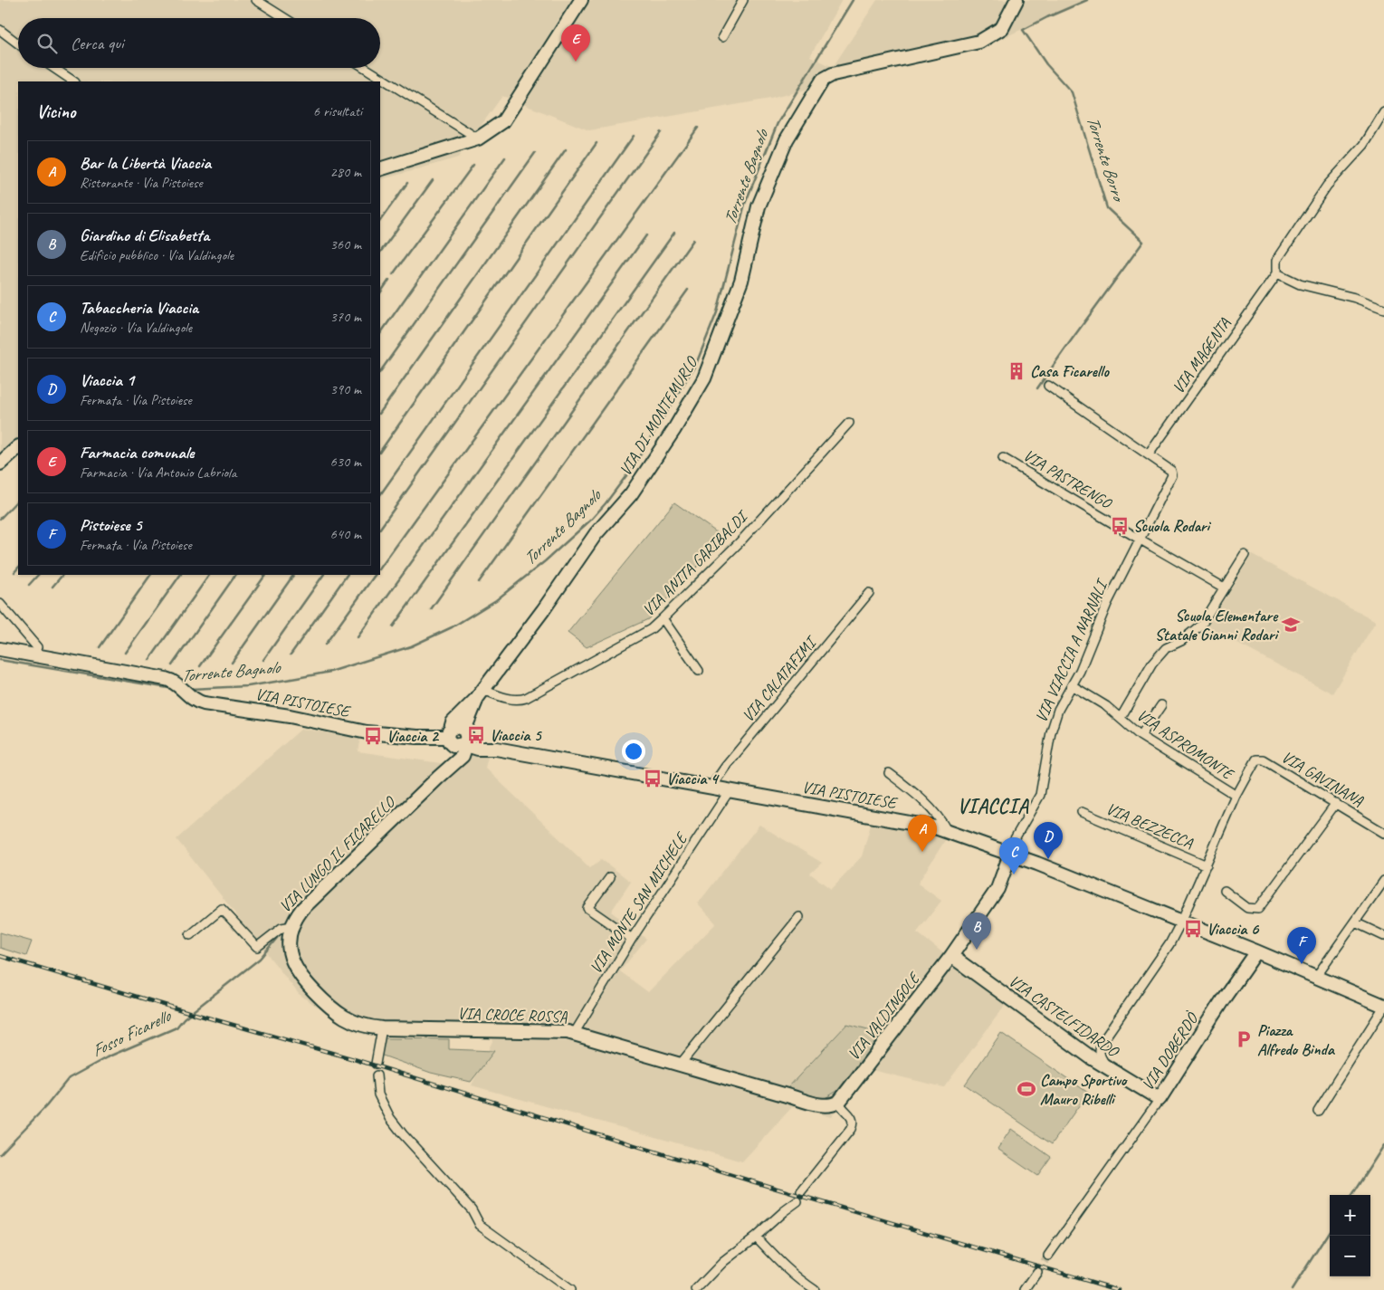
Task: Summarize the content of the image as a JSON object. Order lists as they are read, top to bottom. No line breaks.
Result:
{"streets":{"street":["VIA MAGENTA","VIA DI MONTEMURLO","VIA PASTRENGO","VIA ANITA GARIBALDI","VIA VIACCIA A NARNALI","VIA CALATAFIMI","VIA PISTOIESE","VIA ASPROMONTE","VIA GAVINANA","VIA BEZZECCA","VIA LUNGO IL FICARELLO","VIA MONTE SAN MICHELE","VIA CROCE ROSSA","VIA CASTELFIDARDO","VIA VALDINGOLE","VIA DOBERDÒ"]},"crossings":[["VIA MAGENTA","VIA VIACCIA A NARNALI"],["VIA DI MONTEMURLO","VIA ANITA GARIBALDI"],["VIA DI MONTEMURLO","VIA PISTOIESE"],["VIA DI MONTEMURLO","VIA LUNGO IL FICARELLO"],["VIA PASTRENGO","VIA VIACCIA A NARNALI"],["VIA VIACCIA A NARNALI","VIA PISTOIESE"],["VIA VIACCIA A NARNALI","VIA ASPROMONTE"],["VIA VIACCIA A NARNALI","VIA VALDINGOLE"],["VIA CALATAFIMI","VIA PISTOIESE"],["VIA PISTOIESE","VIA ASPROMONTE"],["VIA PISTOIESE","VIA LUNGO IL FICARELLO"],["VIA PISTOIESE","VIA MONTE SAN MICHELE"],["VIA PISTOIESE","VIA VALDINGOLE"],["VIA PISTOIESE","VIA DOBERDÒ"],["VIA ASPROMONTE","VIA GAVINANA"],["VIA ASPROMONTE","VIA BEZZECCA"],["VIA LUNGO IL FICARELLO","VIA CROCE ROSSA"],["VIA MONTE SAN MICHELE","VIA CROCE ROSSA"],["VIA CROCE ROSSA","VIA VALDINGOLE"],["VIA CASTELFIDARDO","VIA VALDINGOLE"],["VIA CASTELFIDARDO","VIA DOBERDÒ"]],"districts":["VIACCIA"],"water":["Torrente Borro","Torrente Bagnolo","Fosso Ficarello"],"places":{"building":["Casa Ficarello"],"bus stop":["Scuola Rodari","Viaccia 5","Viaccia 2","Viaccia 4","Viaccia 6"],"school or university":["Scuola Elementare Statale Gianni Rodari"],"parking":["Piazza Alfredo Binda"],"sports":["Campo Sportivo Mauro Ribelli"]},"page":{"search":"Cerca qui","pins":["E","A","D","C","B","F"],"heading":["Vicino","6 risultati"],"list":[{"mark":"A","name":"Bar la Libertà Viaccia","note":"Ristorante · Via Pistoiese","value":"280 m"},{"mark":"B","name":"Giardino di Elisabetta","note":"Edificio pubblico · Via Valdingole","value":"360 m"},{"mark":"C","name":"Tabaccheria Viaccia","note":"Negozio · Via Valdingole","value":"370 m"},{"mark":"D","name":"Viaccia 1","note":"Fermata · Via Pistoiese","value":"390 m"},{"mark":"E","name":"Farmacia comunale","note":"Farmacia · Via Antonio Labriola","value":"630 m"},{"mark":"F","name":"Pistoiese 5","note":"Fermata · Via Pistoiese","value":"640 m"}],"map_buttons":["+","−"]}}
